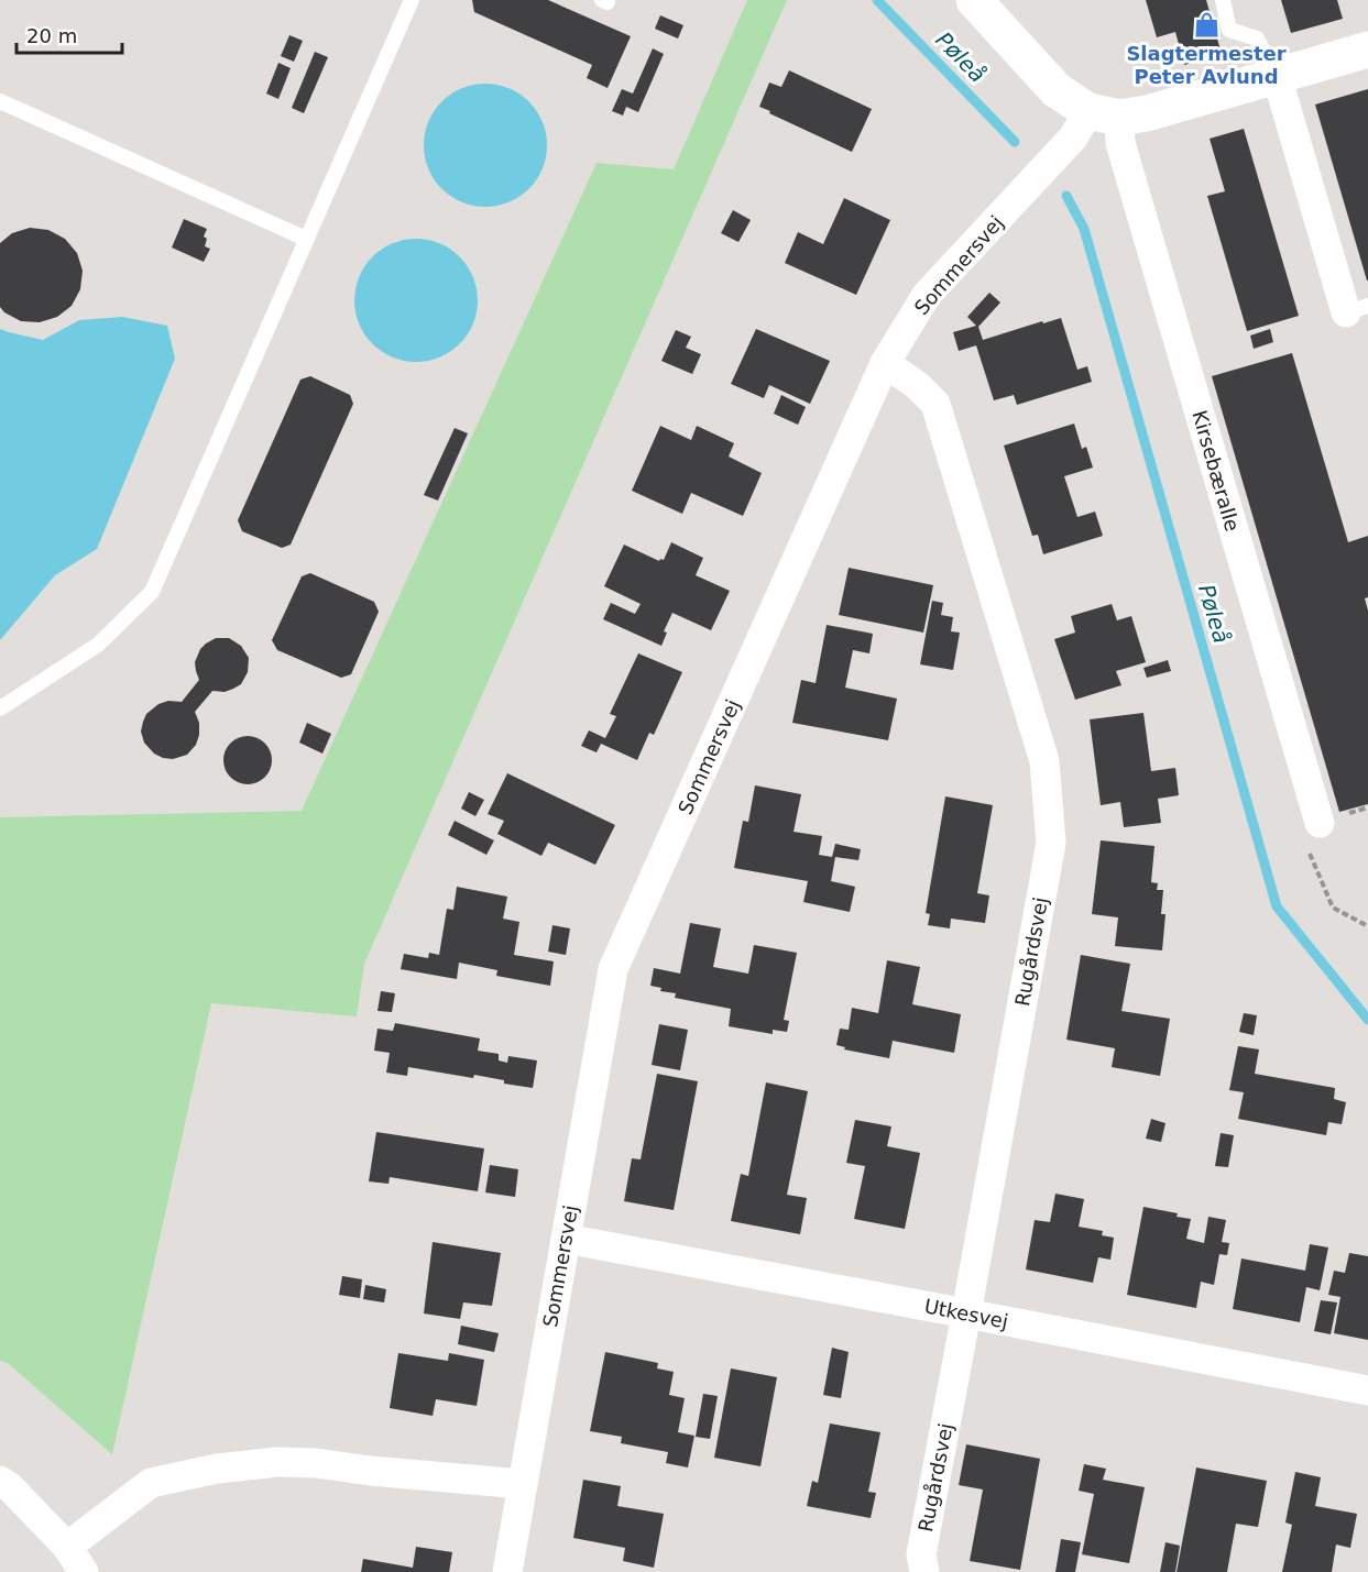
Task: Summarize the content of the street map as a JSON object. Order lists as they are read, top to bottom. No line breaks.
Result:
{"streets":{"street":["Sommersvej","Kirsebæralle","Rugårdsvej","Utkesvej"]},"crossings":[["Sommersvej","Kirsebæralle"],["Sommersvej","Rugårdsvej"],["Sommersvej","Utkesvej"],["Rugårdsvej","Utkesvej"]],"water":["Pøleå"],"places":{"shop":["Slagtermester Peter Avlund"]},"scale_bar":"20 m"}
